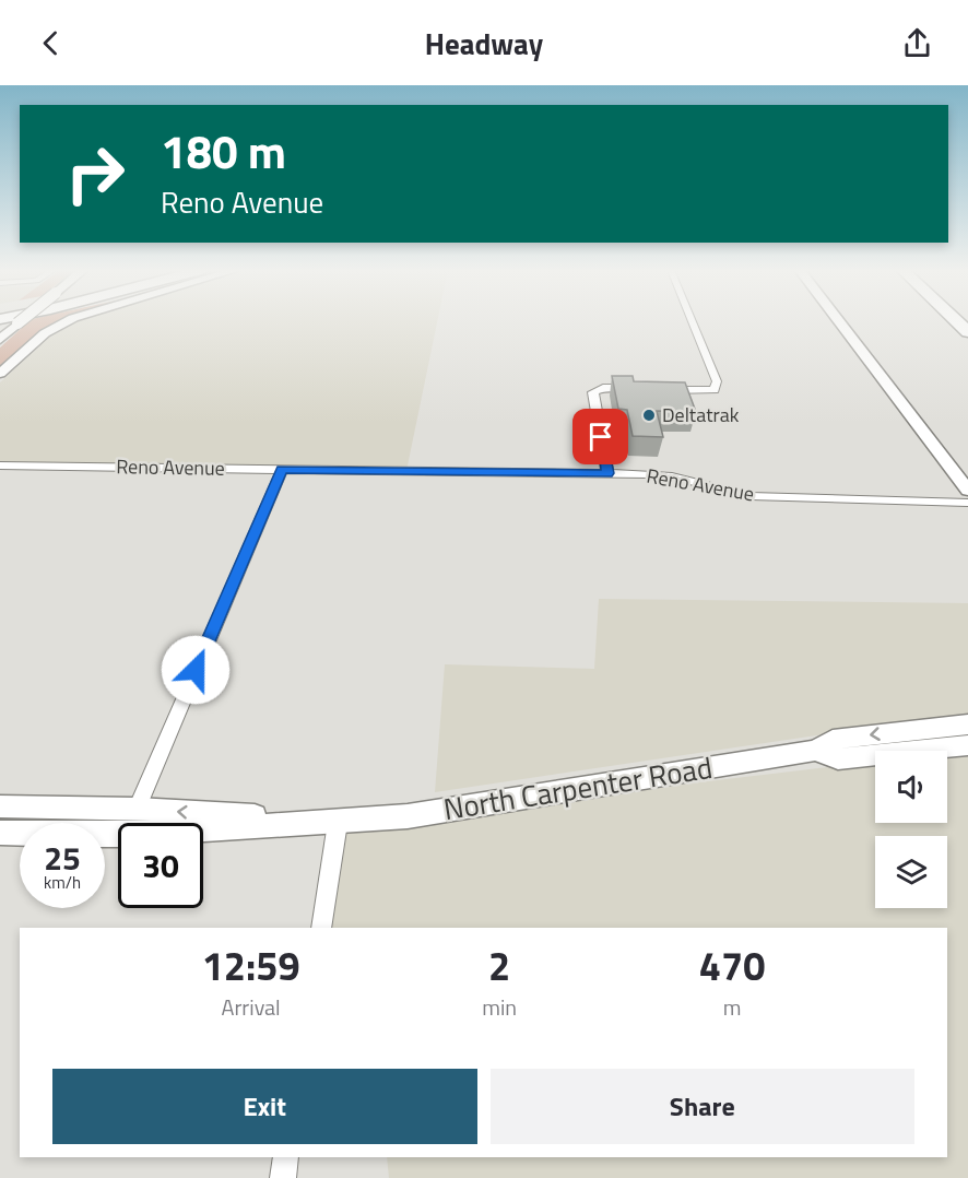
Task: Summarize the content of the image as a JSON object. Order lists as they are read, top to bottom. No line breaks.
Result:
{"streets":{"main road":["North Carpenter Road"],"street":["Reno Avenue"]},"places":["Deltatrak"],"page":{"header":"Headway","turn":["180 m","Reno Avenue"],"speed":"25 km/h","limit":"30","eta":["12:59","Arrival","2","min","470","m"],"buttons":["Exit","Share"]}}
